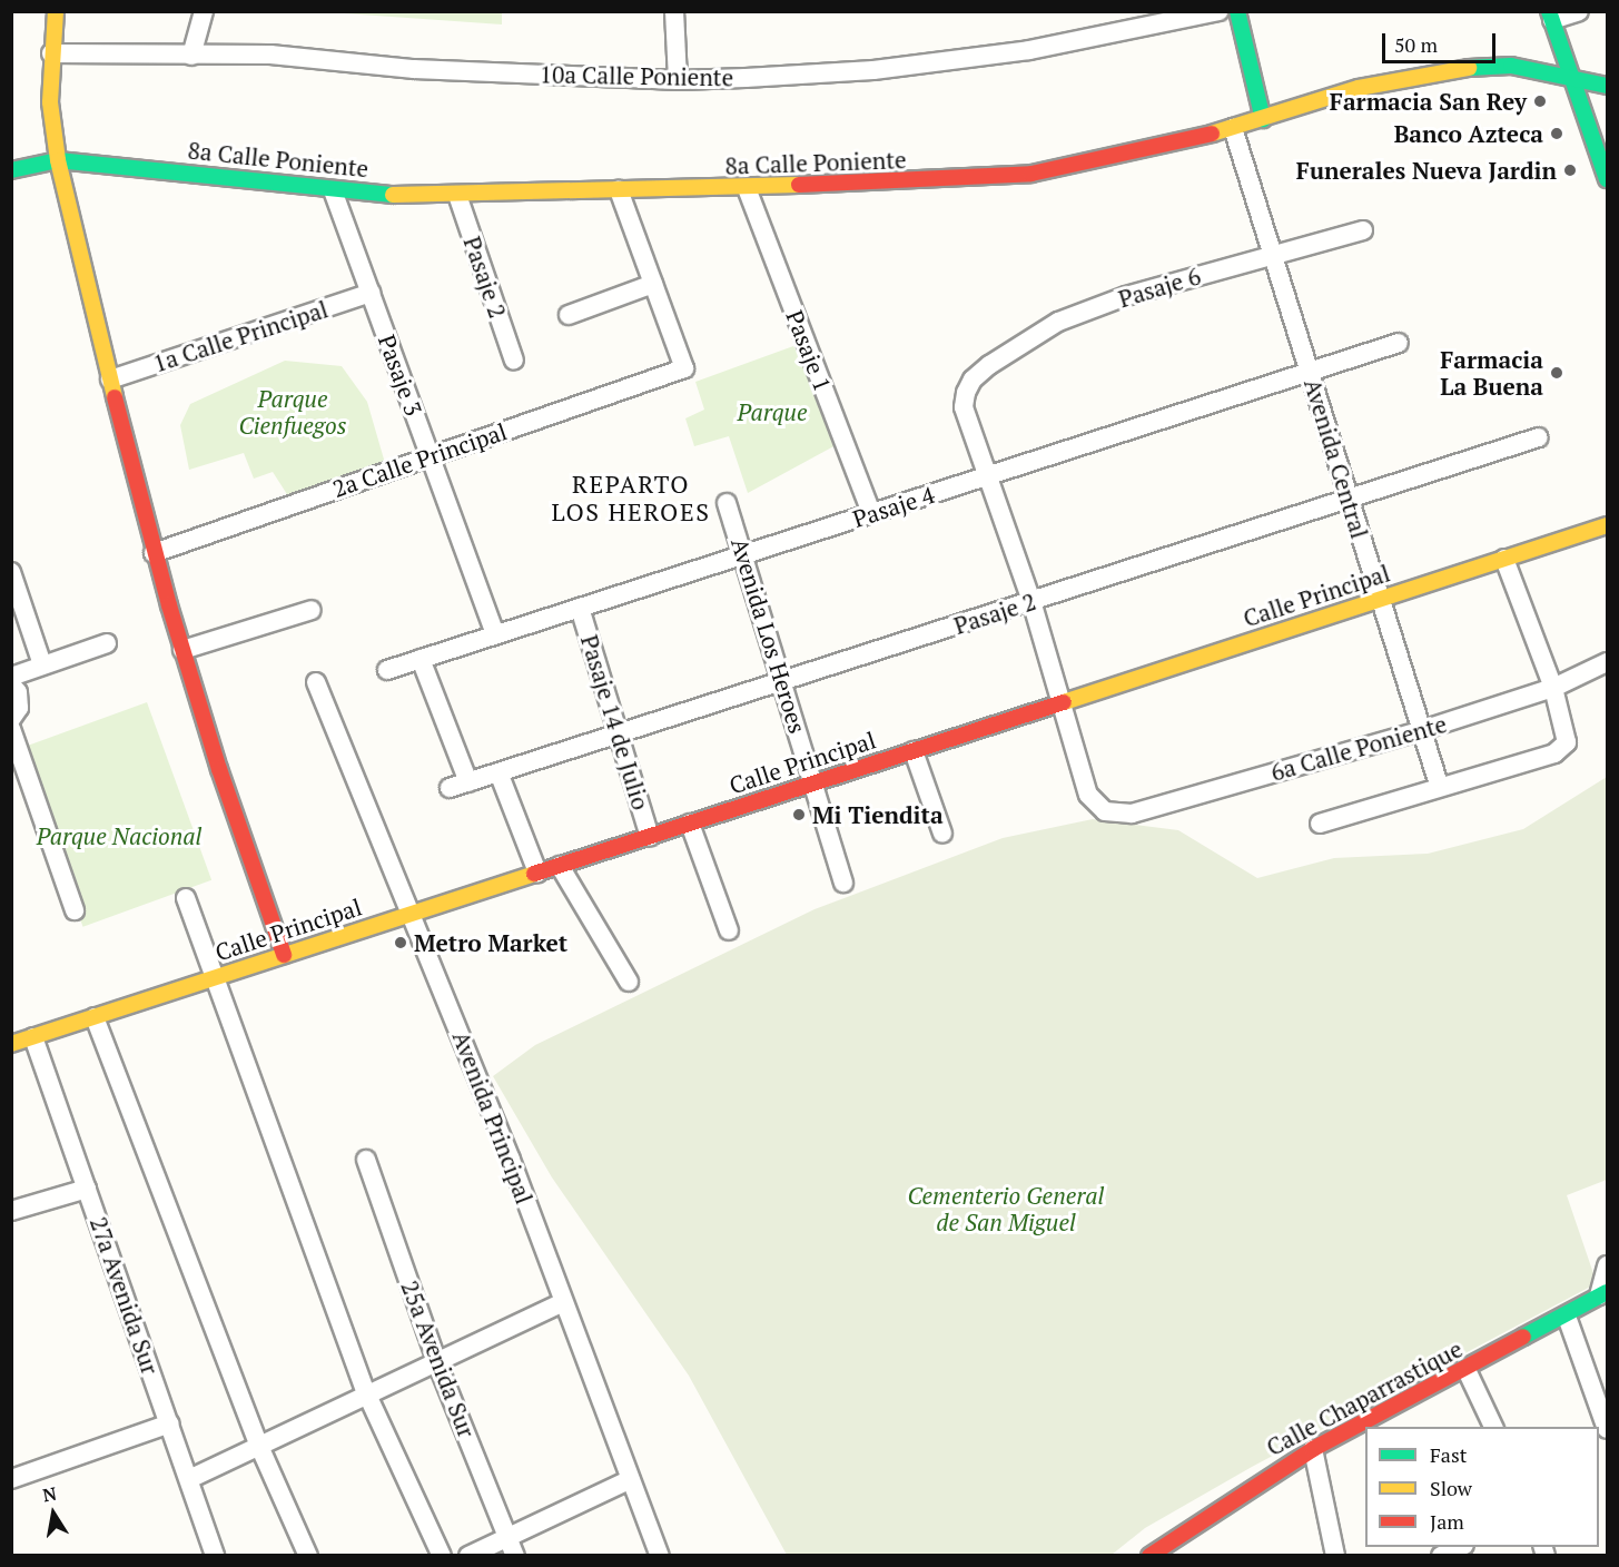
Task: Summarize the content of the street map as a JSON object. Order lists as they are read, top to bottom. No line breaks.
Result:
{"streets":{"main road":["8a Calle Poniente","Calle Principal","Calle Chaparrastique"],"street":["10a Calle Poniente","Pasaje 2","Pasaje 6","1a Calle Principal","Pasaje 1","Pasaje 3","Avenida Central","2a Calle Principal","Pasaje 4","Avenida Los Heroes","Pasaje 14 de Julio","6a Calle Poniente","Avenida Principal","27a Avenida Sur","25a Avenida Sur"]},"crossings":[["8a Calle Poniente","Pasaje 2"],["8a Calle Poniente","Pasaje 1"],["8a Calle Poniente","Pasaje 3"],["8a Calle Poniente","Avenida Central"],["Pasaje 2","Avenida Central"],["Pasaje 2","Avenida Los Heroes"],["Pasaje 2","Pasaje 14 de Julio"],["Pasaje 6","Avenida Central"],["Pasaje 6","Pasaje 4"],["1a Calle Principal","Pasaje 3"],["Pasaje 1","Pasaje 4"],["Pasaje 3","2a Calle Principal"],["Pasaje 3","Pasaje 4"],["Avenida Central","Pasaje 4"],["Avenida Central","Calle Principal"],["Avenida Central","6a Calle Poniente"],["Pasaje 4","Avenida Los Heroes"],["Pasaje 4","Pasaje 14 de Julio"],["Calle Principal","Avenida Los Heroes"],["Calle Principal","Pasaje 14 de Julio"],["Calle Principal","6a Calle Poniente"],["Calle Principal","Avenida Principal"],["Calle Principal","27a Avenida Sur"]],"districts":["REPARTO LOS HEROES"],"parks":["Parque Cienfuegos","Parque","Parque Nacional","Cementerio General de San Miguel"],"places":["Farmacia San Rey","Banco Azteca","Funerales Nueva Jardin","Farmacia La Buena","Mi Tiendita","Metro Market"],"legend":["Fast","Slow","Jam"],"scale_bar":"50 m","north":"top"}
